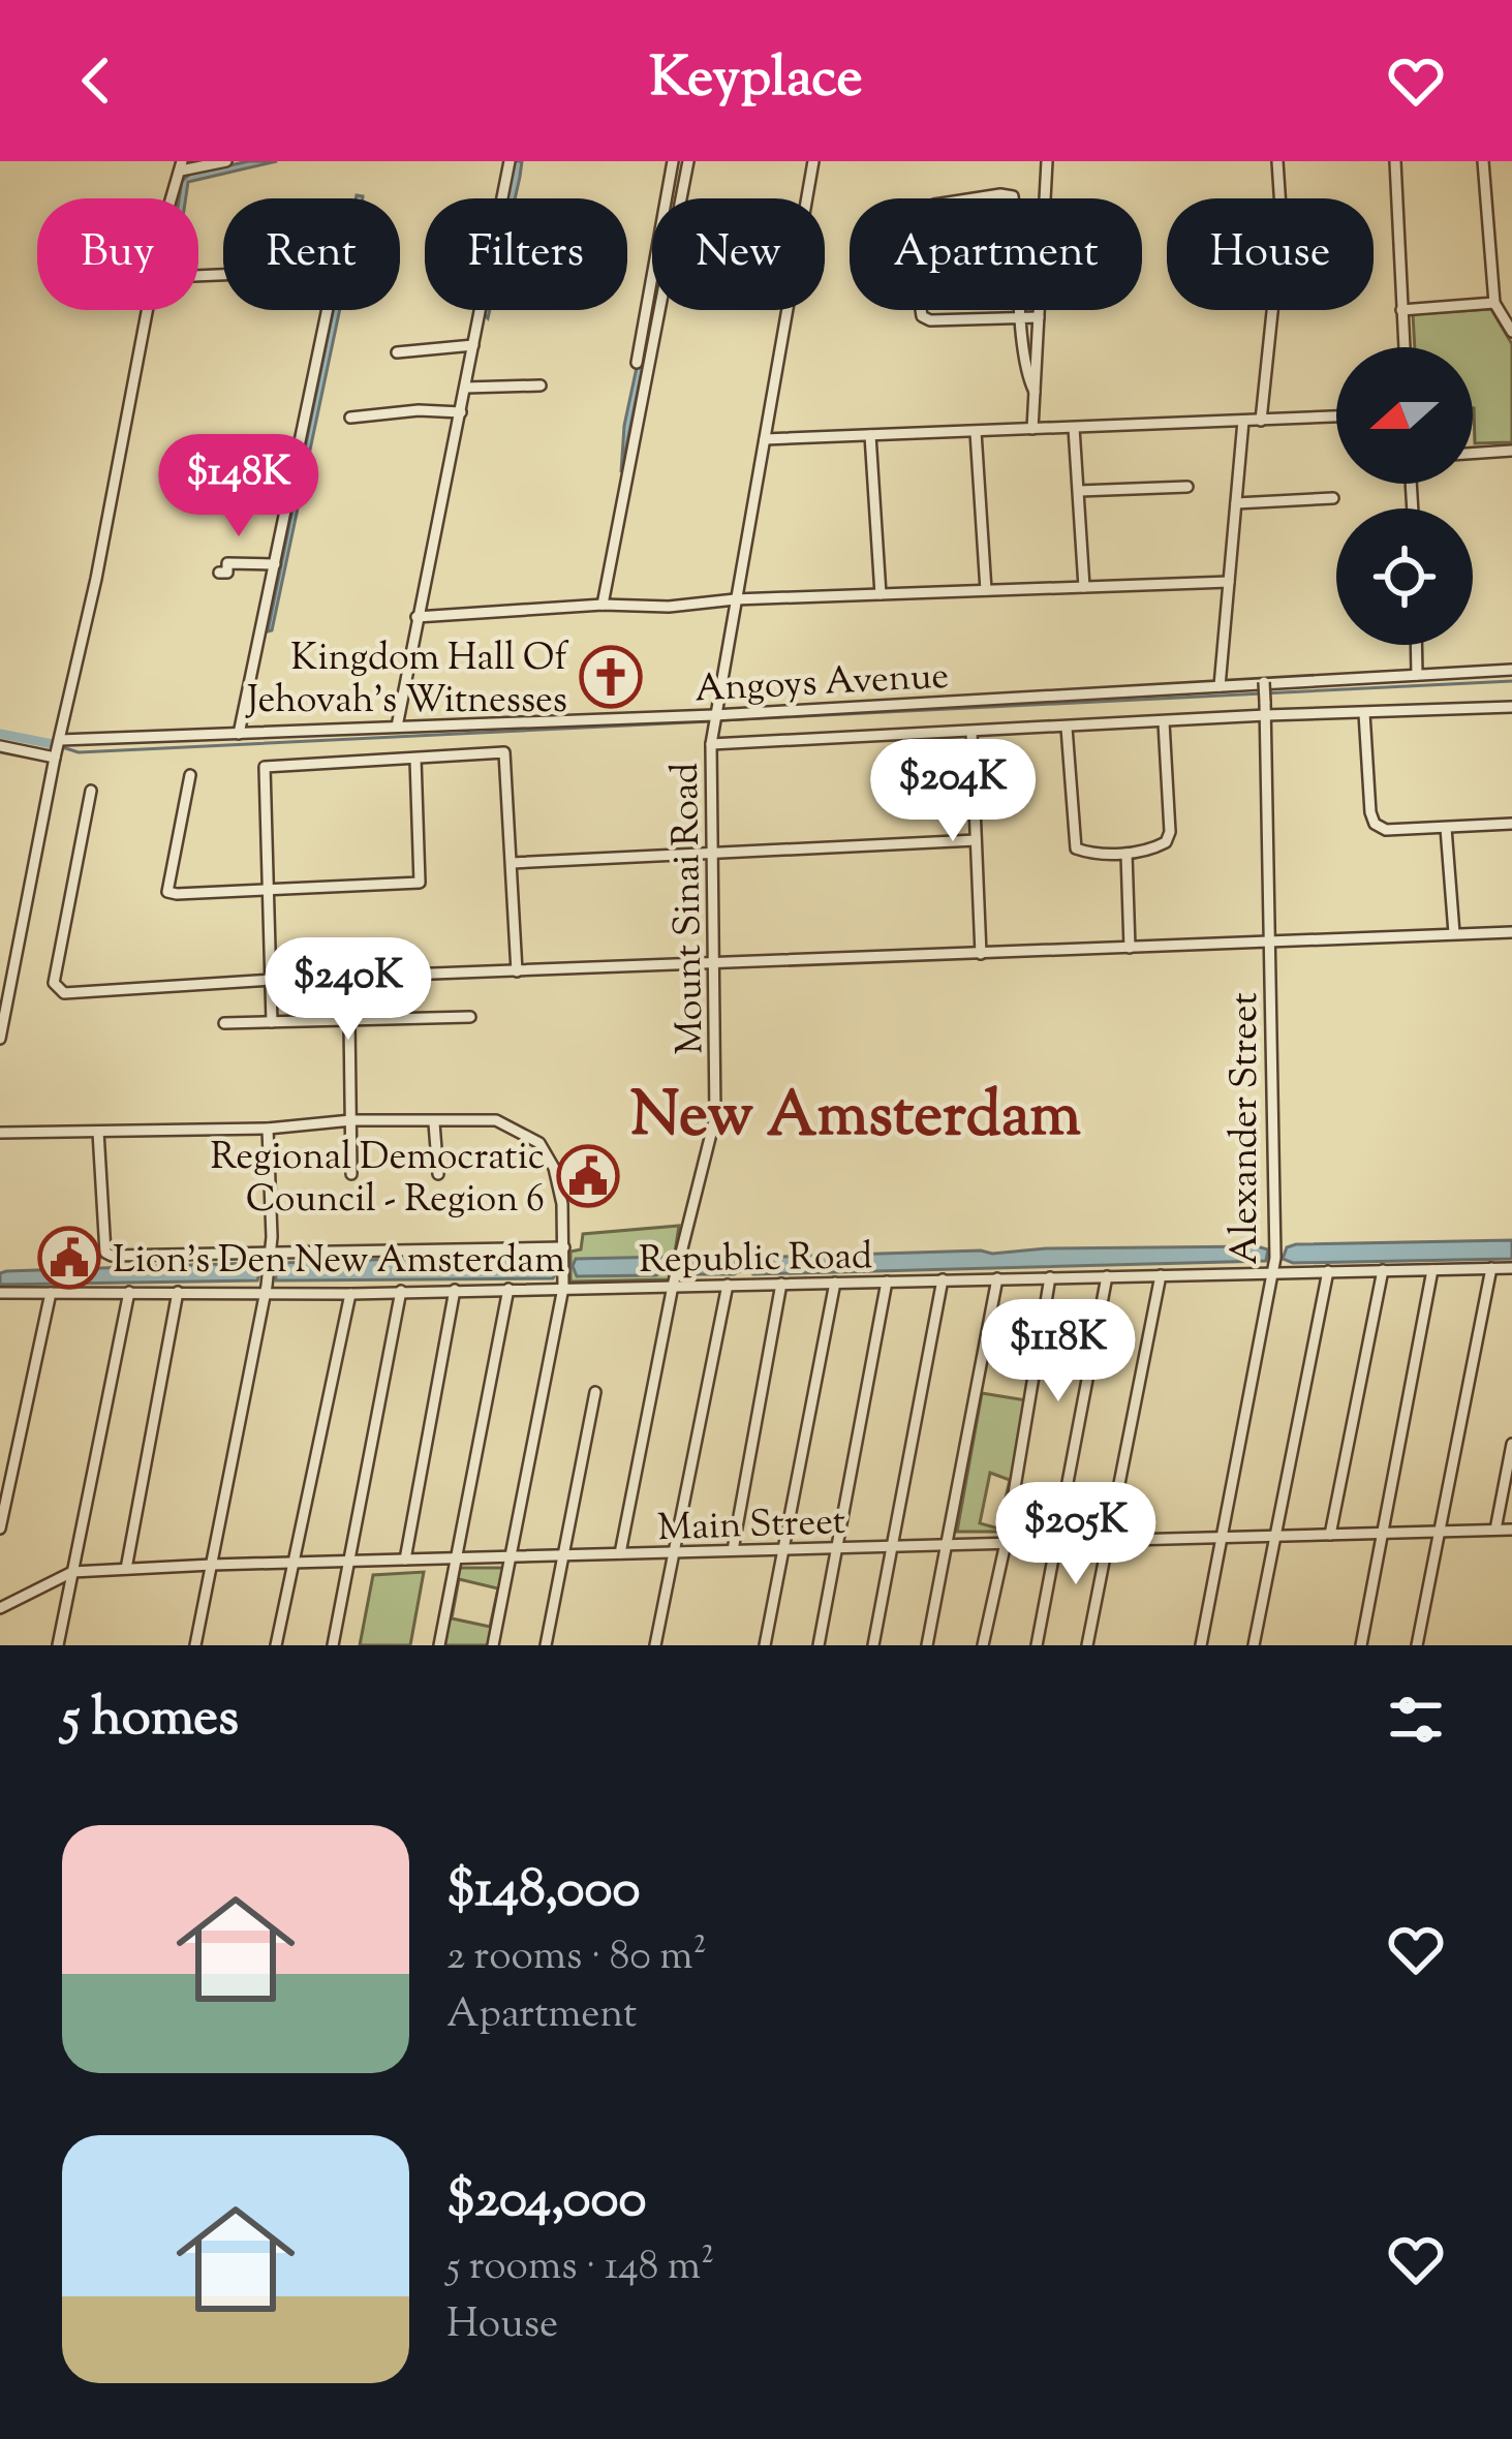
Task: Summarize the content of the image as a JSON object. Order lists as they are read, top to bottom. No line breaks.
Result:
{"streets":{"street":["Angoys Avenue","Mount Sinai Road","Alexander Street","Republic Road","Main Street"]},"crossings":[["Angoys Avenue","Mount Sinai Road"],["Angoys Avenue","Alexander Street"],["Mount Sinai Road","Republic Road"],["Mount Sinai Road","Main Street"],["Alexander Street","Republic Road"],["Alexander Street","Main Street"]],"districts":["New Amsterdam"],"places":{"church":["Kingdom Hall Of Jehovah’s Witnesses"],"public building":["Regional Democratic Council - Region 6","Lion's Den New Amsterdam"]},"north":"left","page":{"header":"Keyplace","chip":["Buy","Rent","Filters","New","Apartment","House"],"price":["$148K","$204K","$240K","$118K","$205K"],"heading":"5 homes","list":[{"name":"$148,000","note":"2 rooms · 80 m² · Apartment"},{"name":"$204,000","note":"5 rooms · 148 m² · House"}]}}
